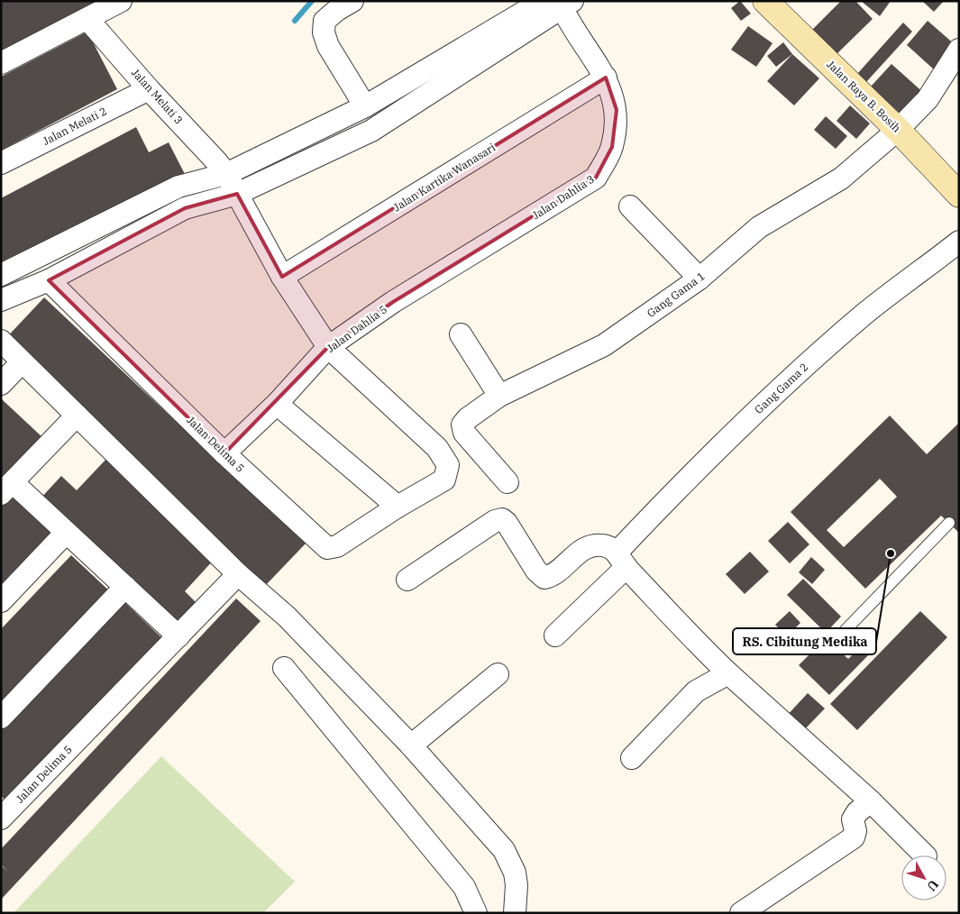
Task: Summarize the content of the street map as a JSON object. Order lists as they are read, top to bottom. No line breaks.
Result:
{"streets":{"main road":["Jalan Raya B. Bosih"],"street":["Jalan Melati 3","Jalan Melati 2","Jalan Kartika Wanasari","Jalan Dahlia 3","Gang Gama 1","Jalan Dahlia 5","Gang Gama 2","Jalan Delima 5"]},"crossings":[["Jalan Melati 3","Jalan Melati 2"],["Jalan Melati 3","Jalan Kartika Wanasari"],["Jalan Melati 3","Jalan Dahlia 5"],["Jalan Melati 3","Jalan Delima 5"],["Jalan Raya B. Bosih","Gang Gama 1"],["Jalan Kartika Wanasari","Jalan Dahlia 3"],["Jalan Dahlia 3","Jalan Dahlia 5"],["Jalan Dahlia 5","Jalan Delima 5"]],"places":["RS. Cibitung Medika"],"north":"bottom right"}
